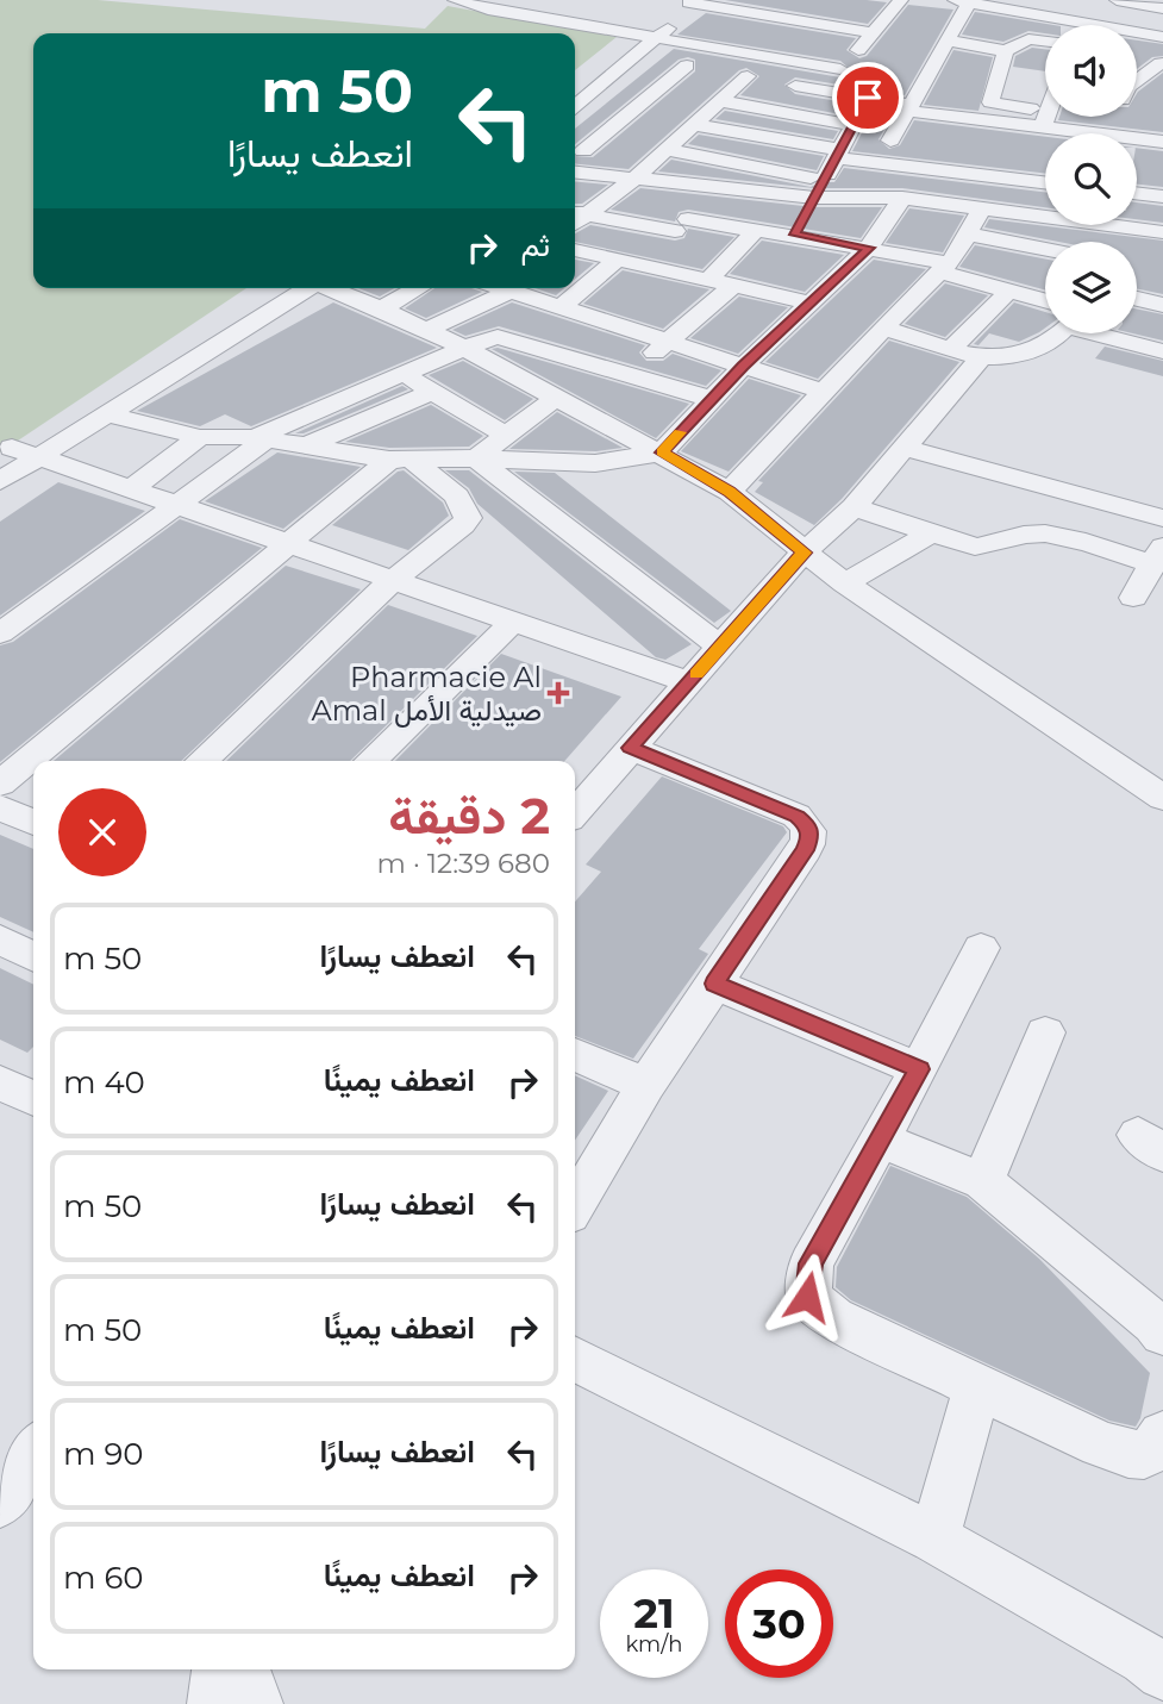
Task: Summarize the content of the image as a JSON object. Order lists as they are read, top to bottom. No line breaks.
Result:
{"places":{"health":["Pharmacie Al Amal صيدلية الأمل"]},"page":{"turn":["50 m","انعطف يسارًا"],"then":"ثم","heading":["2 دقيقة","680 m · 12:39"],"list":[{"name":"انعطف يسارًا","value":"50 m"},{"name":"انعطف يمينًا","value":"40 m"},{"name":"انعطف يسارًا","value":"50 m"},{"name":"انعطف يمينًا","value":"50 m"},{"name":"انعطف يسارًا","value":"90 m"},{"name":"انعطف يمينًا","value":"60 m"}],"speed":"21 km/h","limit":"30"}}
